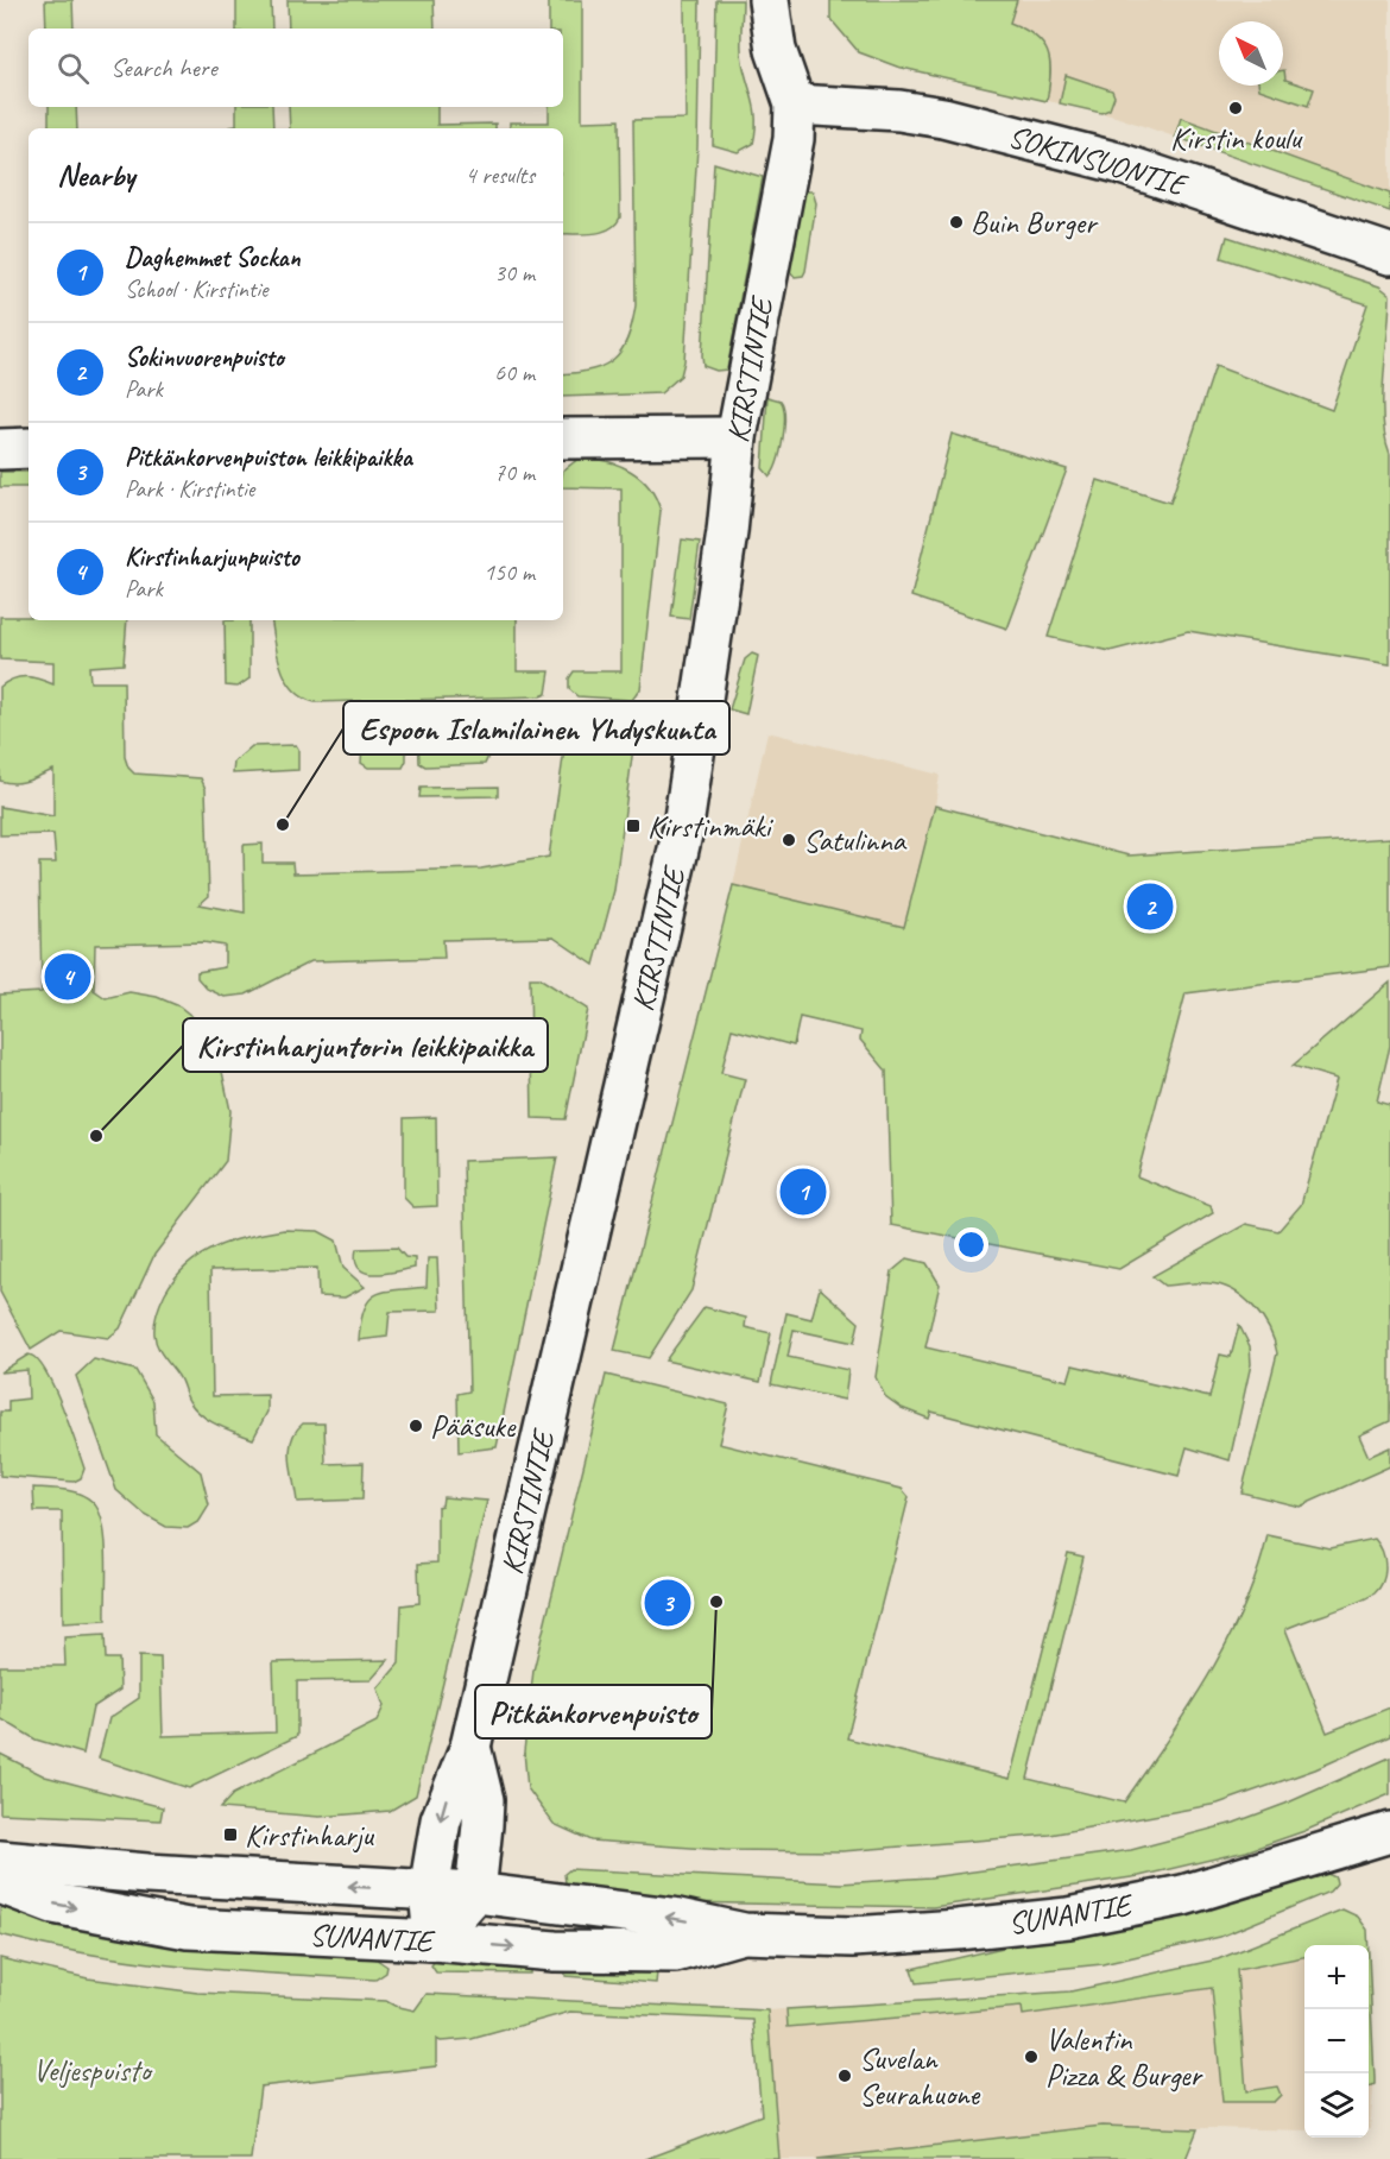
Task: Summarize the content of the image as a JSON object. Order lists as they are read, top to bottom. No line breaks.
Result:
{"streets":{"street":["SOKINSUONTIE","KIRSTINTIE","SUNANTIE"]},"crossings":[["SOKINSUONTIE","KIRSTINTIE"],["KIRSTINTIE","SUNANTIE"]],"parks":["Veljespuisto"],"places":{"other":["Kirstin koulu","Buin Burger","Espoon Islamilainen Yhdyskunta","Satulinna","Kirstinharjuntorin leikkipaikka","Pääsuke","Pitkänkorvenpuisto","Valentin Pizza & Burger","Suvelan Seurahuone"],"transit":["Kirstinmäki","Kirstinharju"]},"north":"top left","page":{"search":"Search here","heading":["Nearby","4 results"],"list":[{"mark":"1","name":"Daghemmet Sockan","note":"School · Kirstintie","value":"30 m"},{"mark":"2","name":"Sokinvuorenpuisto","note":"Park","value":"60 m"},{"mark":"3","name":"Pitkänkorvenpuiston leikkipaikka","note":"Park · Kirstintie","value":"70 m"},{"mark":"4","name":"Kirstinharjunpuisto","note":"Park","value":"150 m"}],"pins":["2","4","1","3"],"map_buttons":["+","−"]}}
